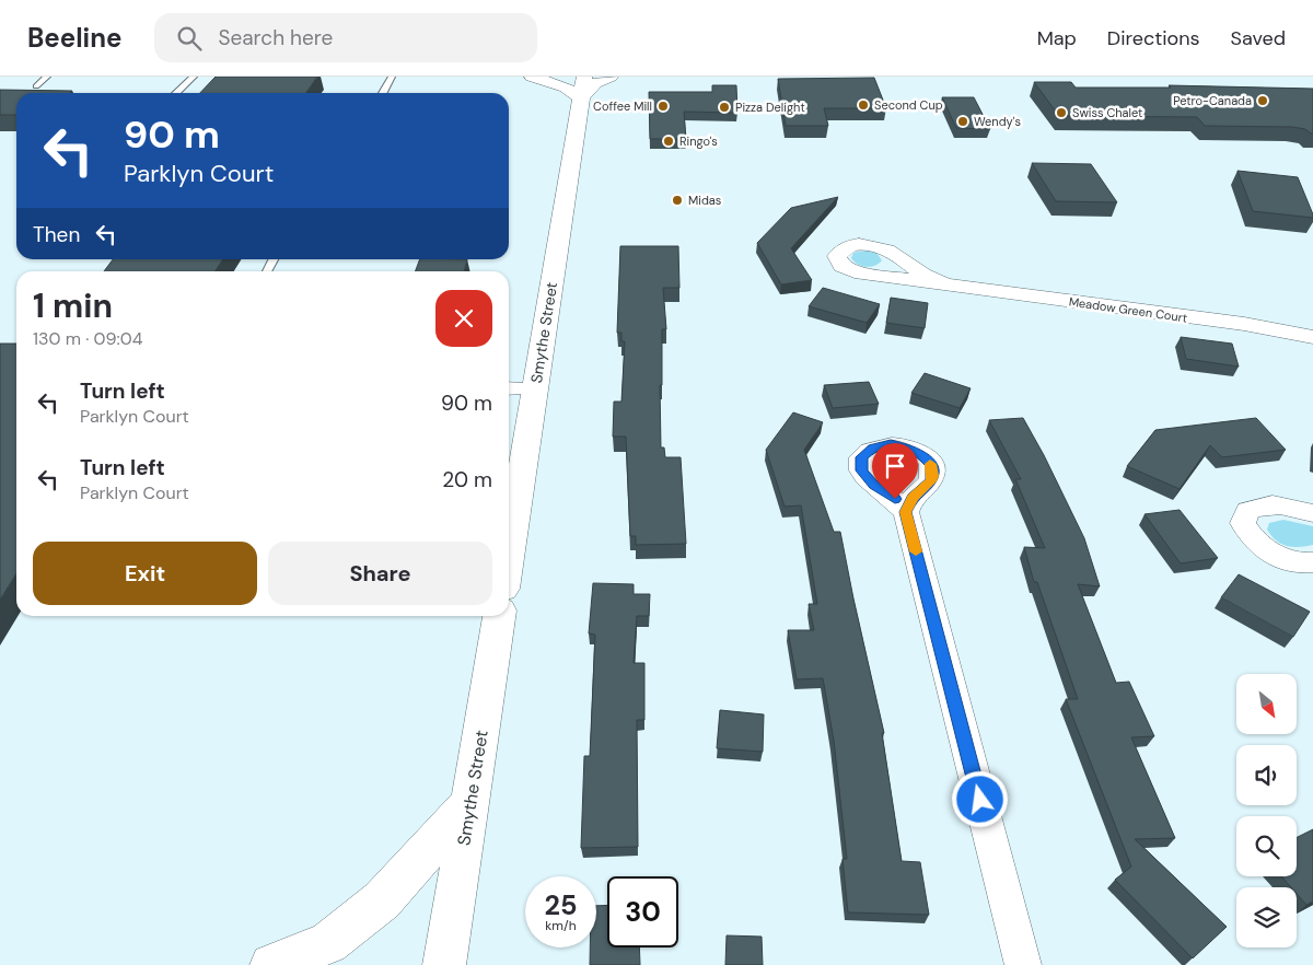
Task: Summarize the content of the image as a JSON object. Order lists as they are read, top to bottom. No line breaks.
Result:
{"streets":{"main road":["Smythe Street"],"street":["Meadow Green Court"]},"places":["Petro-Canada","Second Cup","Coffee Mill","Pizza Delight","Swiss Chalet","Wendy's","Ringo's","Midas"],"north":"bottom right","page":{"header":"Beeline","search":"Search here","nav":["Map","Directions","Saved"],"turn":["90 m","Parklyn Court"],"then":"Then","heading":["1 min","130 m · 09:04"],"list":[{"name":"Turn left","note":"Parklyn Court","value":"90 m"},{"name":"Turn left","note":"Parklyn Court","value":"20 m"}],"buttons":["Exit","Share"],"speed":"25 km/h","limit":"30"}}
